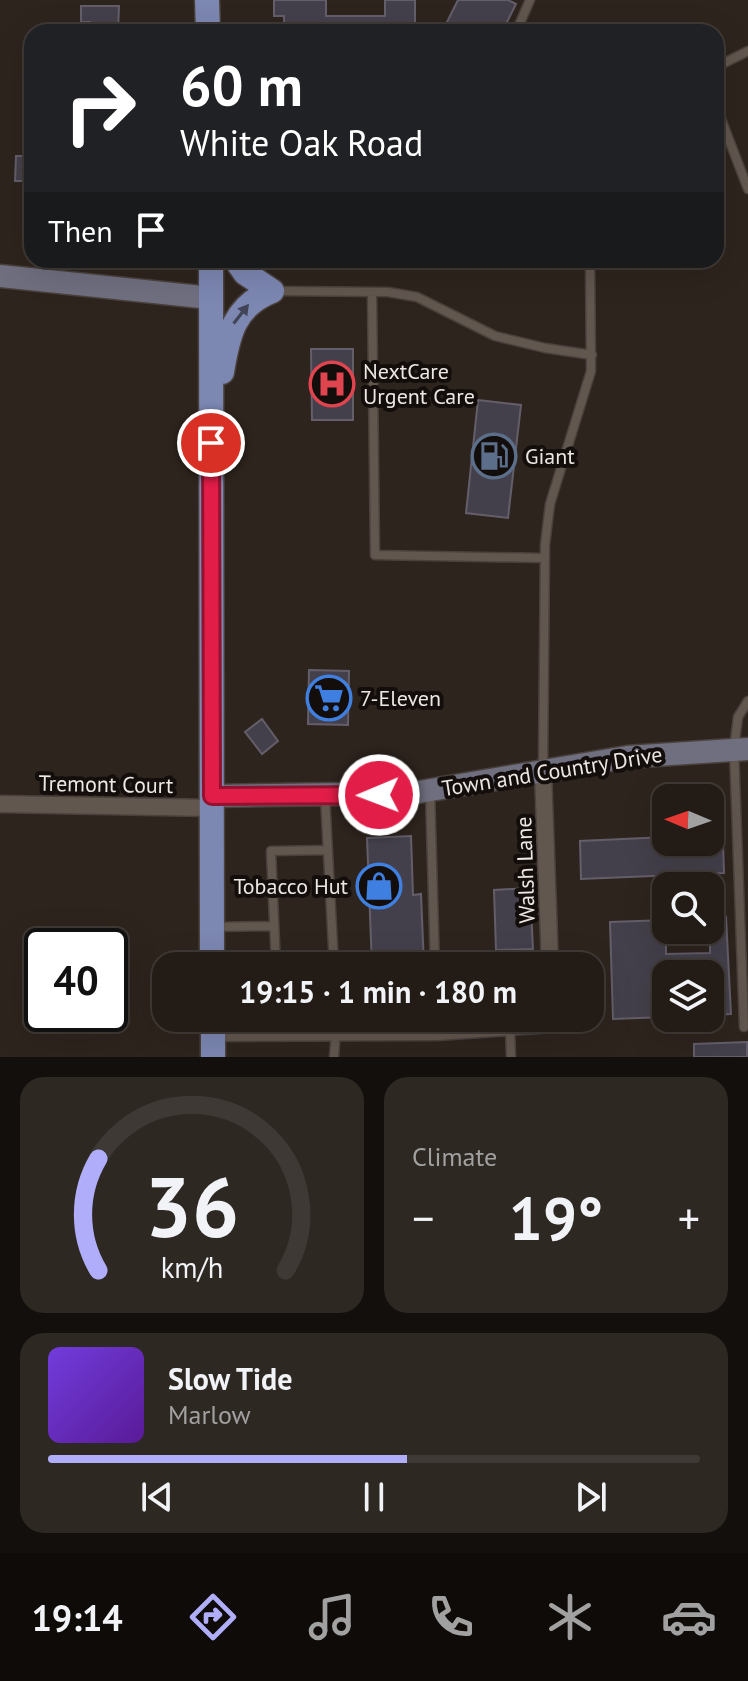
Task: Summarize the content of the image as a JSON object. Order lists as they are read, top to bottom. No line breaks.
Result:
{"streets":{"street":["Town and Country Drive","Tremont Court","Walsh Lane"]},"crossings":[["Town and Country Drive","Tremont Court"],["Town and Country Drive","Walsh Lane"]],"places":{"hospital":["NextCare Urgent Care"],"fuel station":["Giant"],"supermarket":["7-Eleven"],"shop":["Tobacco Hut"]},"north":"left","page":{"turn":["60 m","White Oak Road"],"then":"Then","limit":"40","trip":"19:15 · 1 min · 180 m","tile":"Climate","heat":["−","19°","+"],"song":["Slow Tide","Marlow"],"tabs":"19:14","gauge":["36","km/h"]}}
